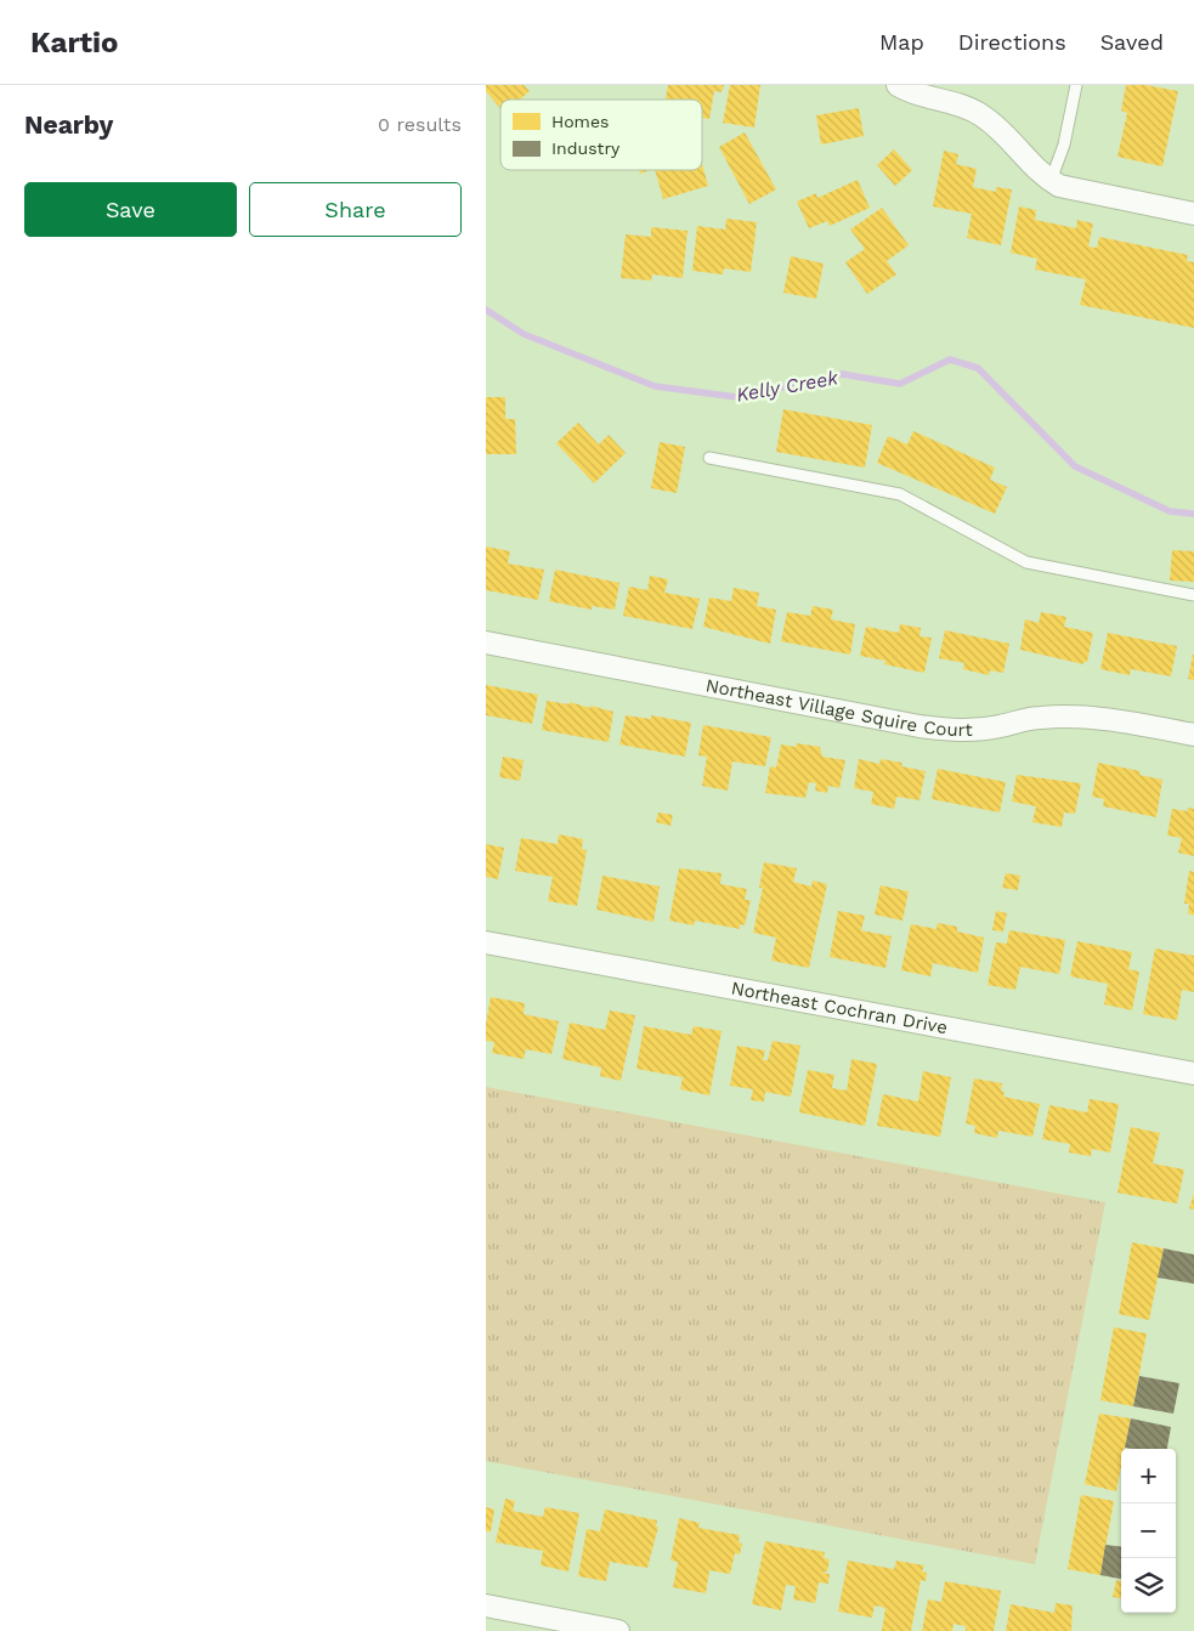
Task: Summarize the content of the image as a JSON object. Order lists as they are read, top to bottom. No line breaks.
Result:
{"streets":{"street":["Northeast Village Squire Court","Northeast Cochran Drive"]},"water":["Kelly Creek"],"legend":["Homes","Industry"],"page":{"header":"Kartio","nav":["Map","Directions","Saved"],"heading":["Nearby","0 results"],"buttons":["Save","Share"],"map_buttons":["+","−"]}}
